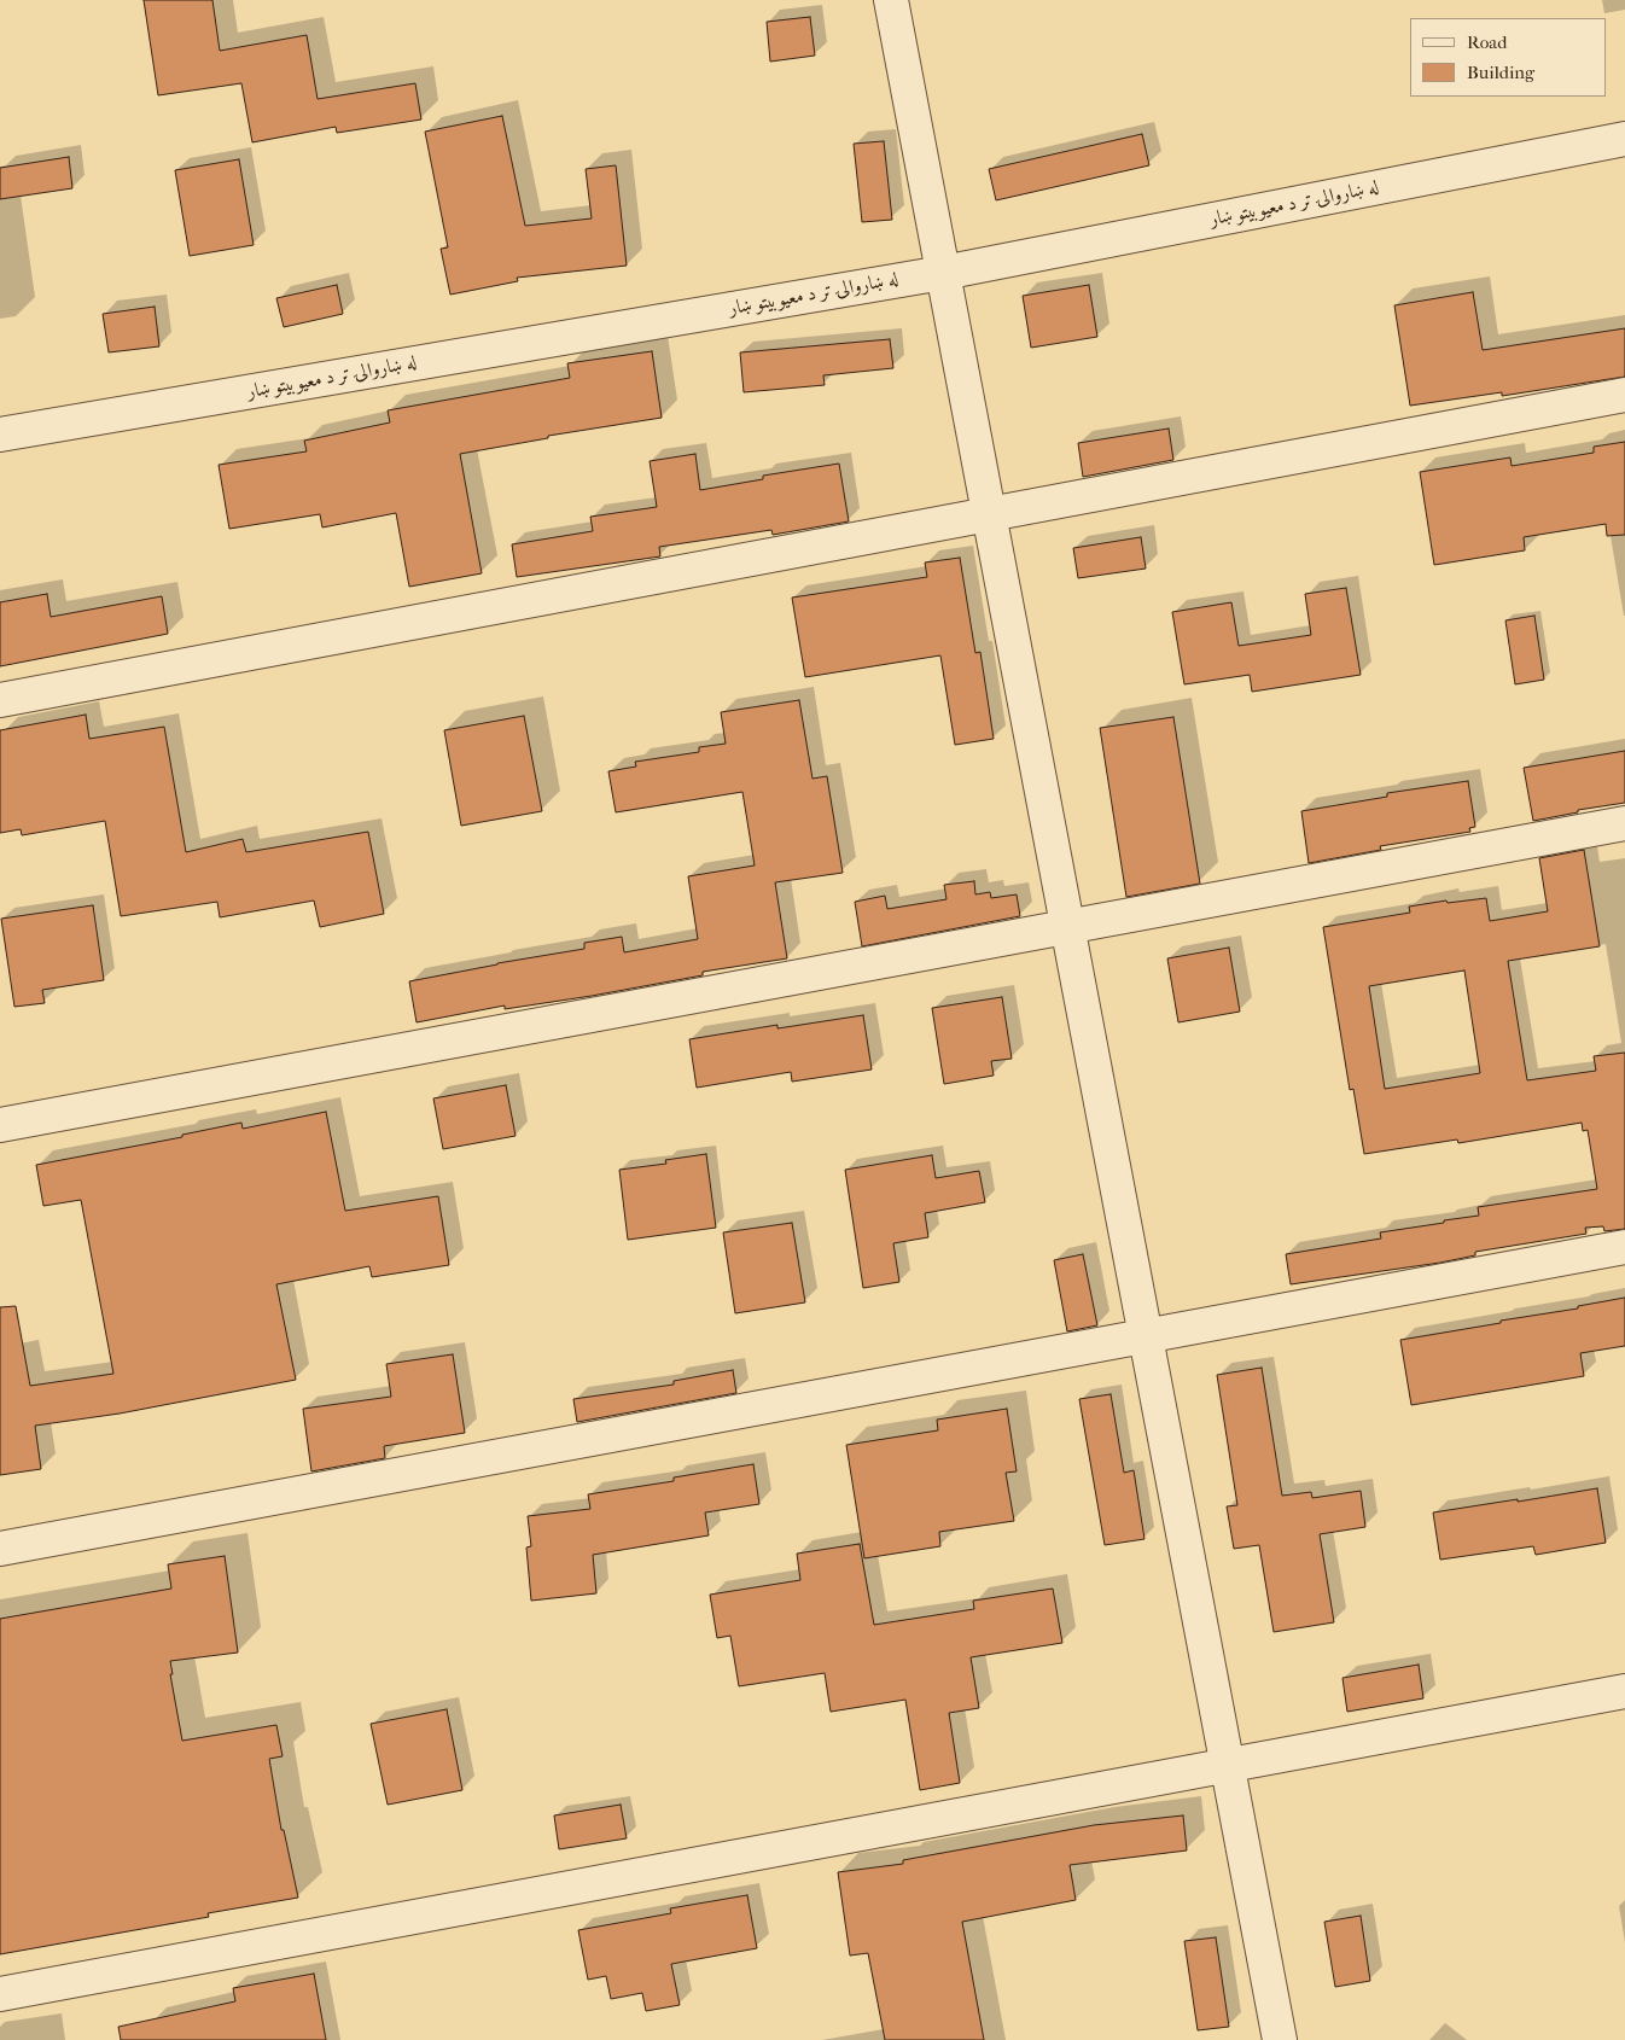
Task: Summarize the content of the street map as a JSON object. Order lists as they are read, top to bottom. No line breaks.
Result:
{"streets":{"street":["له ښاروالۍ تر د معیوبیتو ښار"]},"legend":["Road","Building"]}
